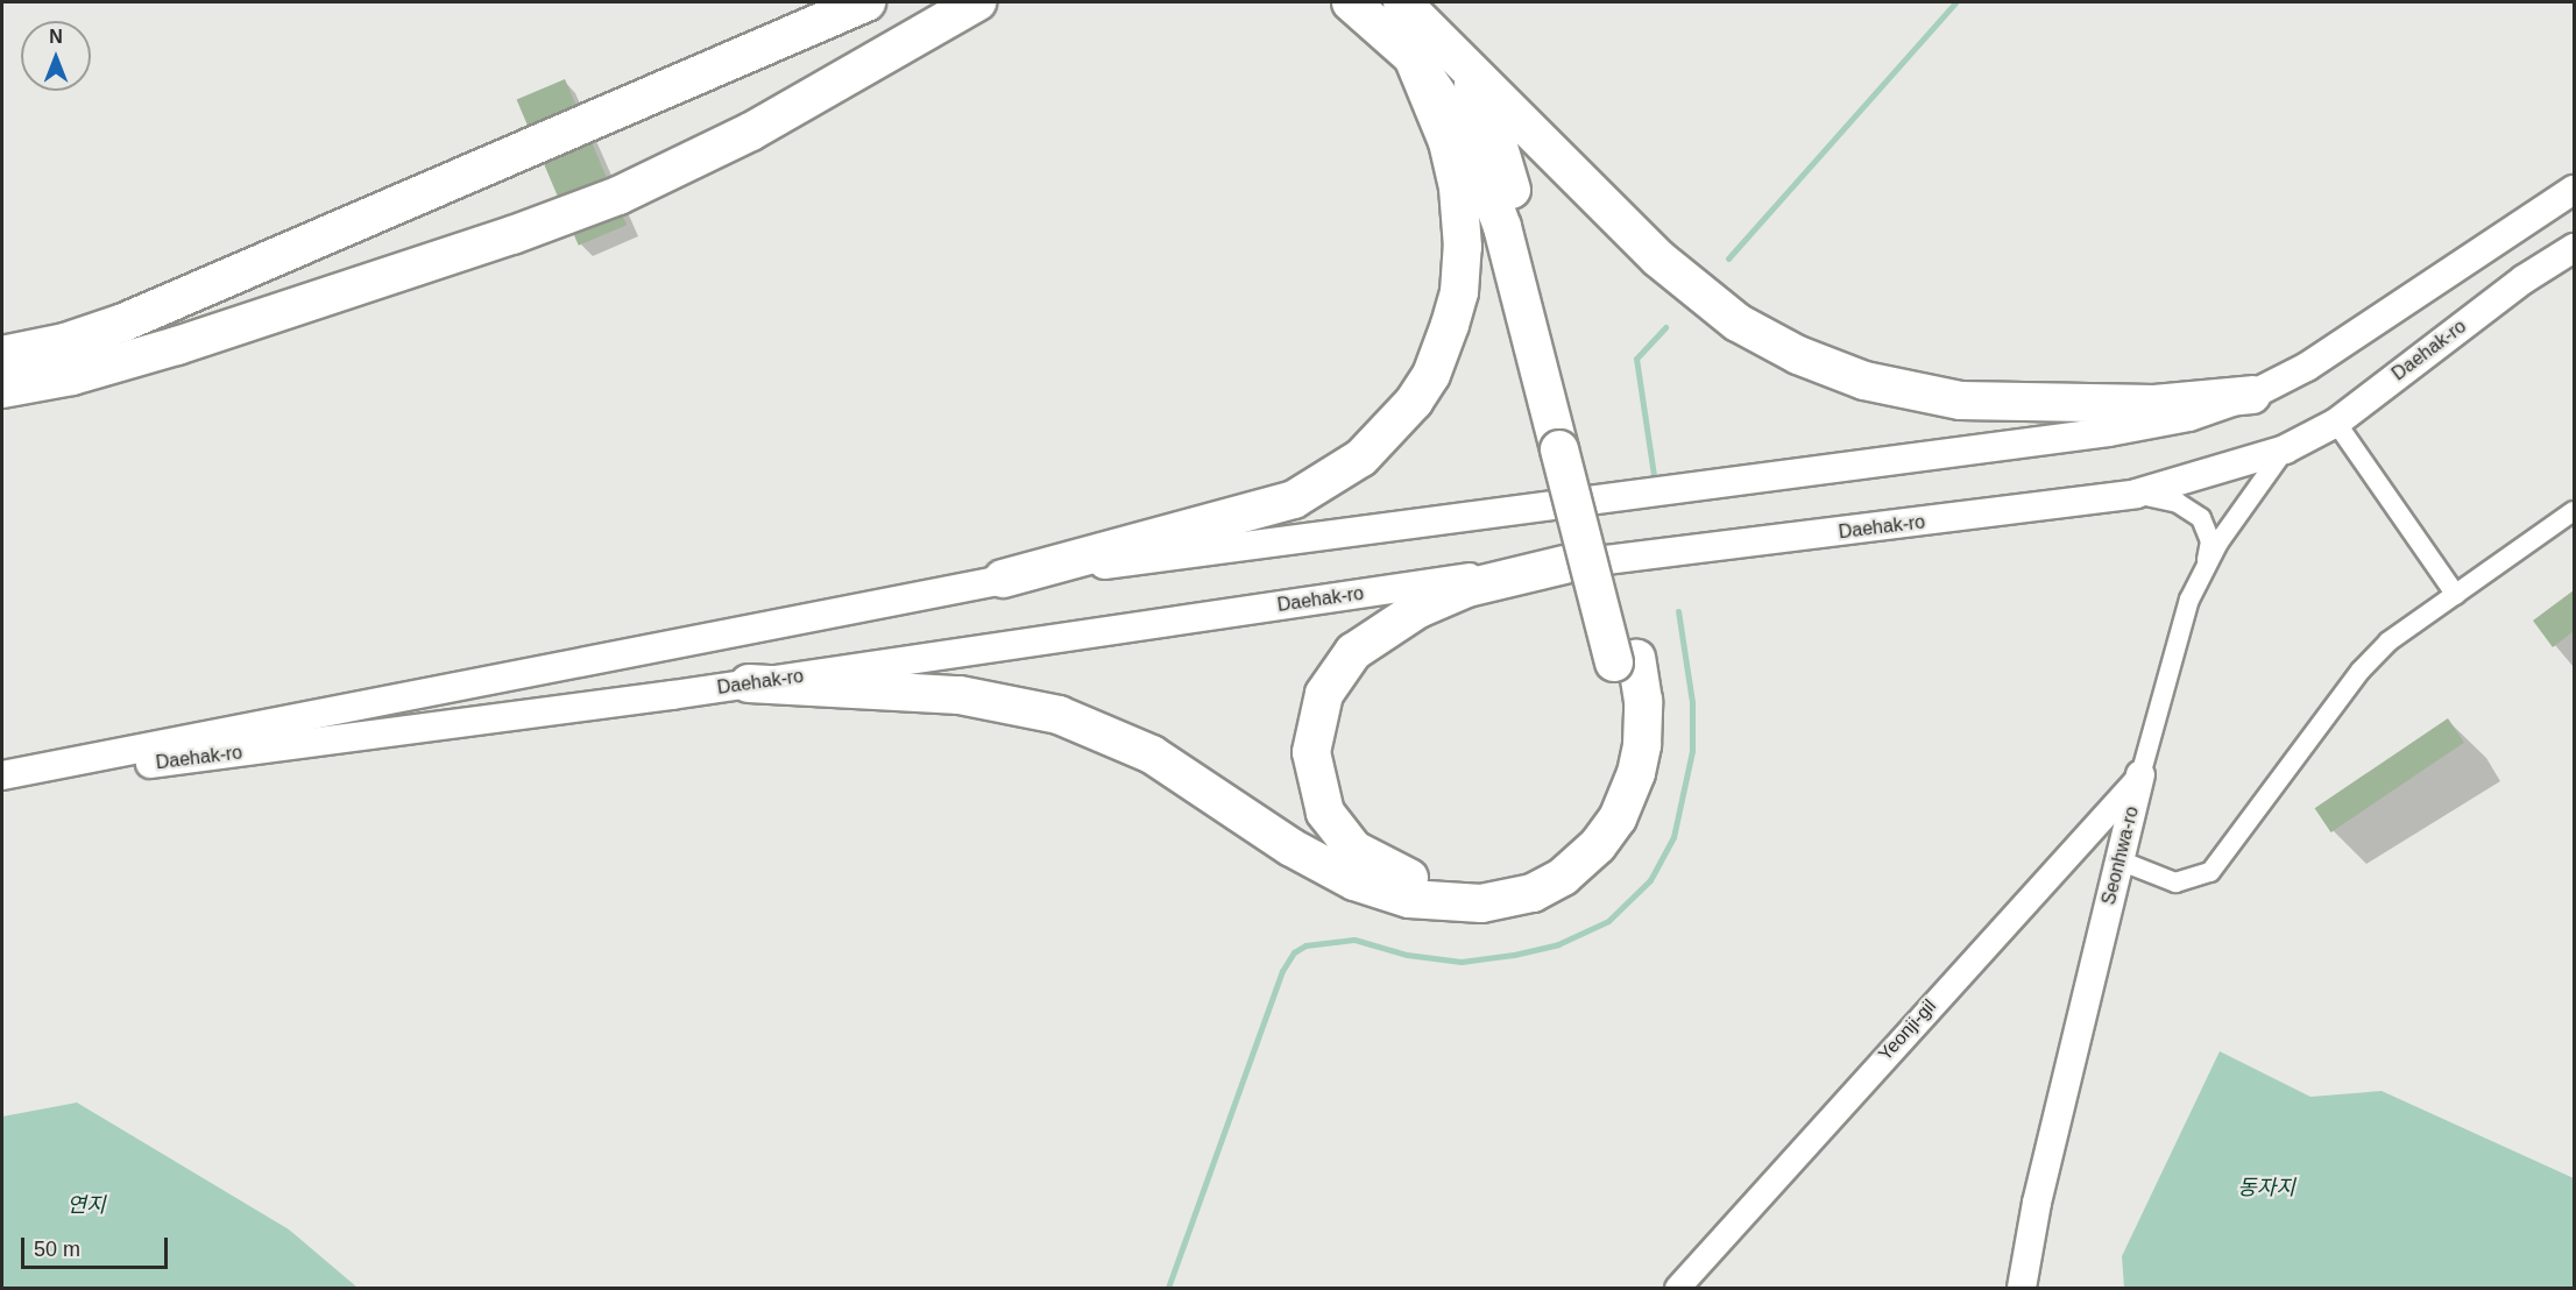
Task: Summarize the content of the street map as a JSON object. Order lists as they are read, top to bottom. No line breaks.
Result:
{"streets":{"main road":["Daehak-ro","Seonhwa-ro"],"street":["Yeonji-gil"]},"crossings":[["Daehak-ro","Seonhwa-ro"],["Seonhwa-ro","Yeonji-gil"]],"water":["동자지","연지"],"scale_bar":"50 m","north":"top"}
